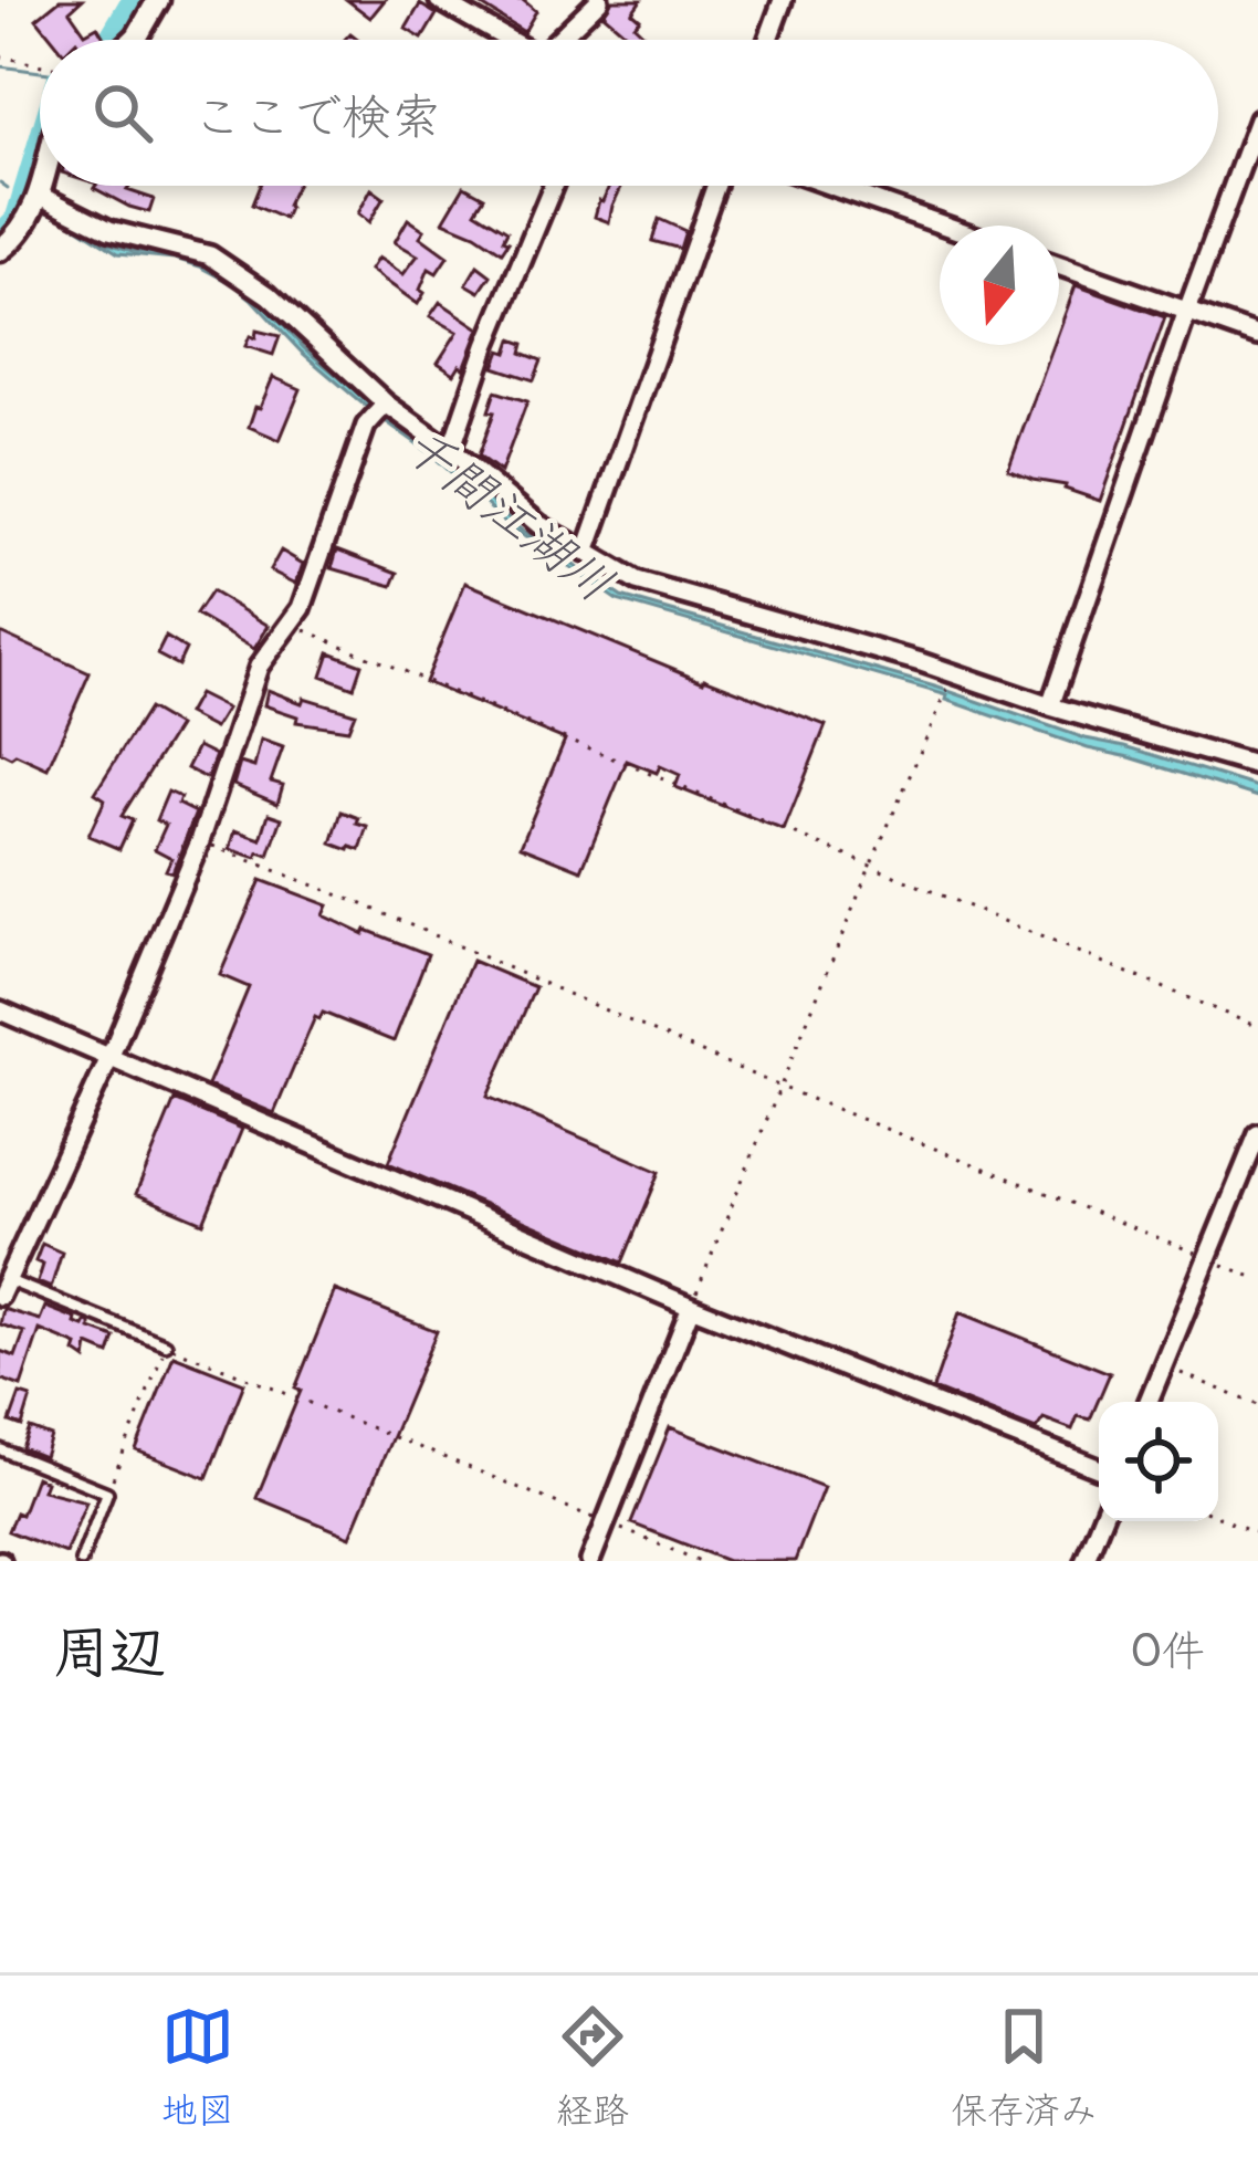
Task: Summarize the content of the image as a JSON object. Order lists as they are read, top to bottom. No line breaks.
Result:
{"water":["千間江湖川"],"north":"bottom","page":{"search":"ここで検索","heading":["周辺","0件"],"nav":["地図","経路","保存済み"]}}
